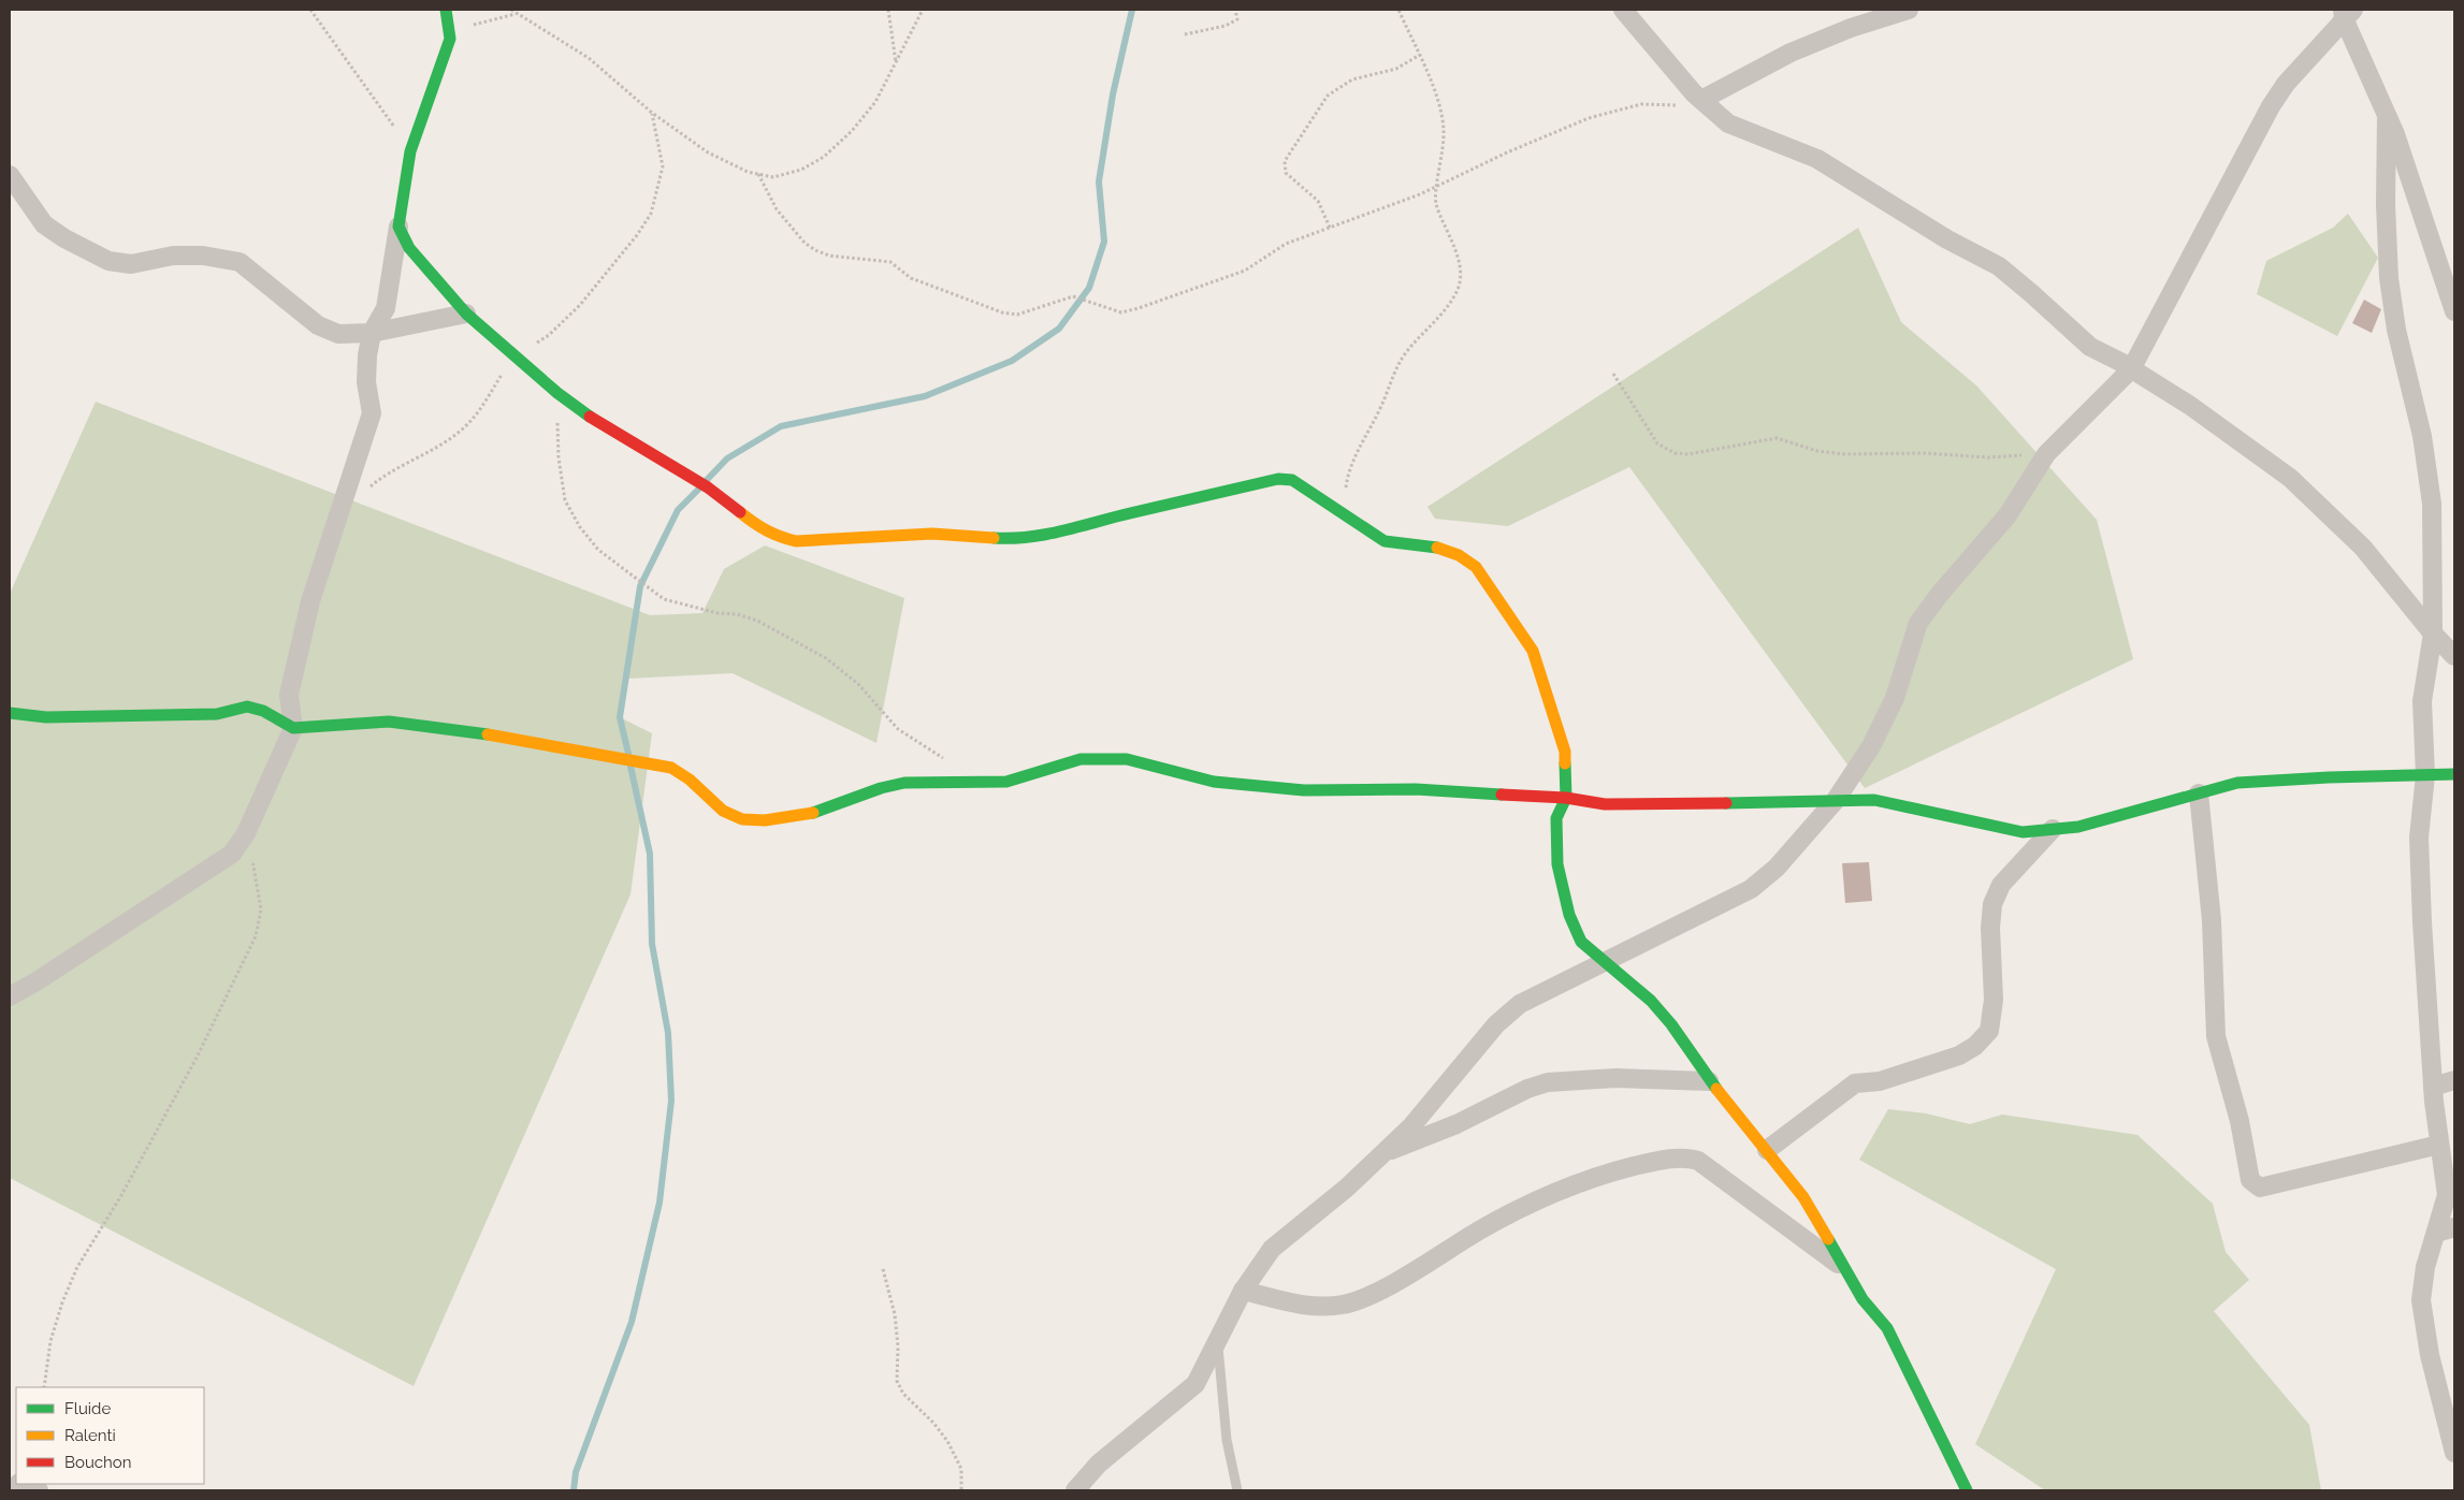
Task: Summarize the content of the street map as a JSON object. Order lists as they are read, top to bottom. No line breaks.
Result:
{"legend":["Fluide","Ralenti","Bouchon"]}
